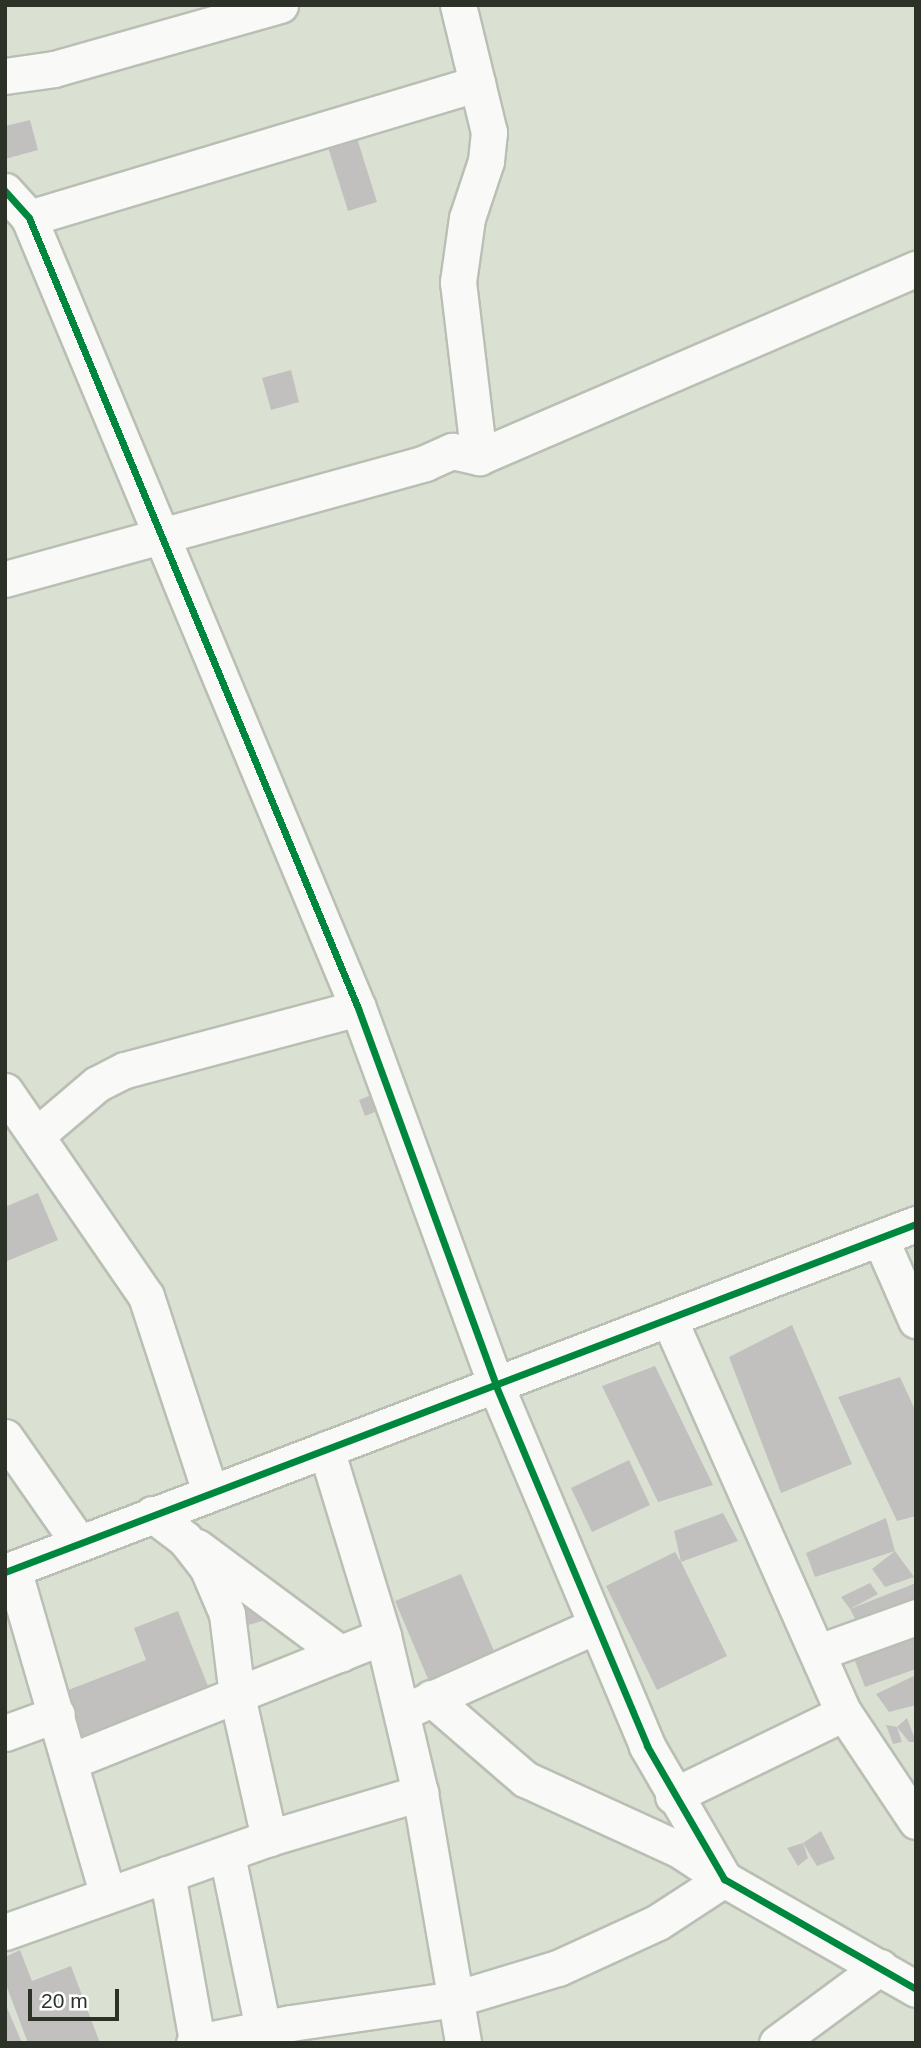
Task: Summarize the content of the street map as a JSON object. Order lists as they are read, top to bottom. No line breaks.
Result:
{"scale_bar":"20 m"}
